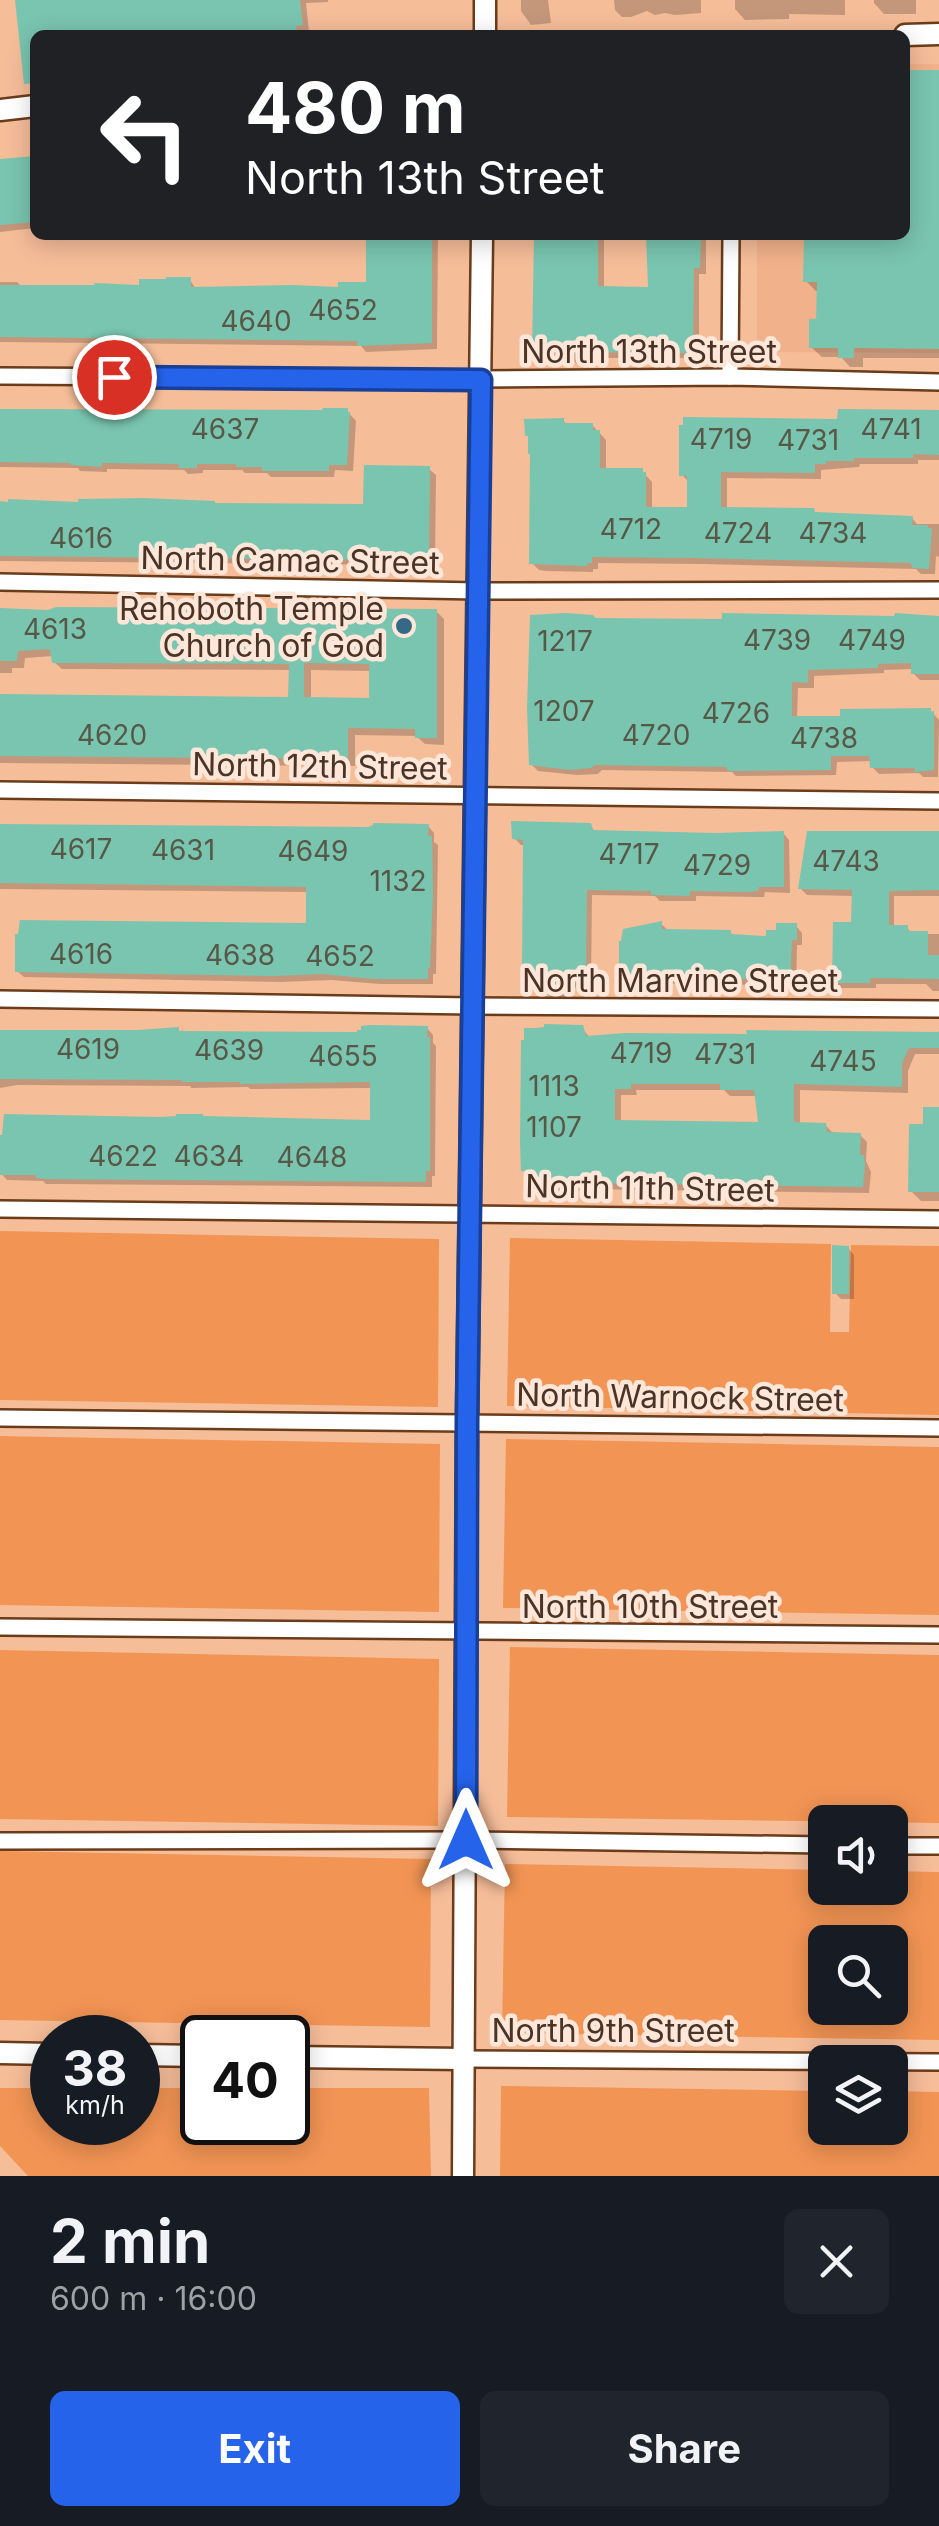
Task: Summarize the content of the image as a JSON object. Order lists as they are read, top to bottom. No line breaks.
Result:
{"streets":{"street":["North 13th Street","North Camac Street","North 12th Street","North Marvine Street","North 11th Street","North Warnock Street","North 10th Street","North 9th Street"]},"places":["Rehoboth Temple Church of God"],"house_numbers":["4652","4640","4637","4741","4719","4731","4712","4724","4734","4616","4613","4739","4749","1217","1207","4726","4620","4720","4738","4617","4631","4649","4717","4743","4729","1132","4616","4638","4652","4619","4639","4719","4731","4655","4745","1113","1107","4622","4634","4648"],"page":{"turn":["480 m","North 13th Street"],"speed":"38 km/h","limit":"40","heading":["2 min","600 m · 16:00"],"buttons":["Exit","Share"]}}
